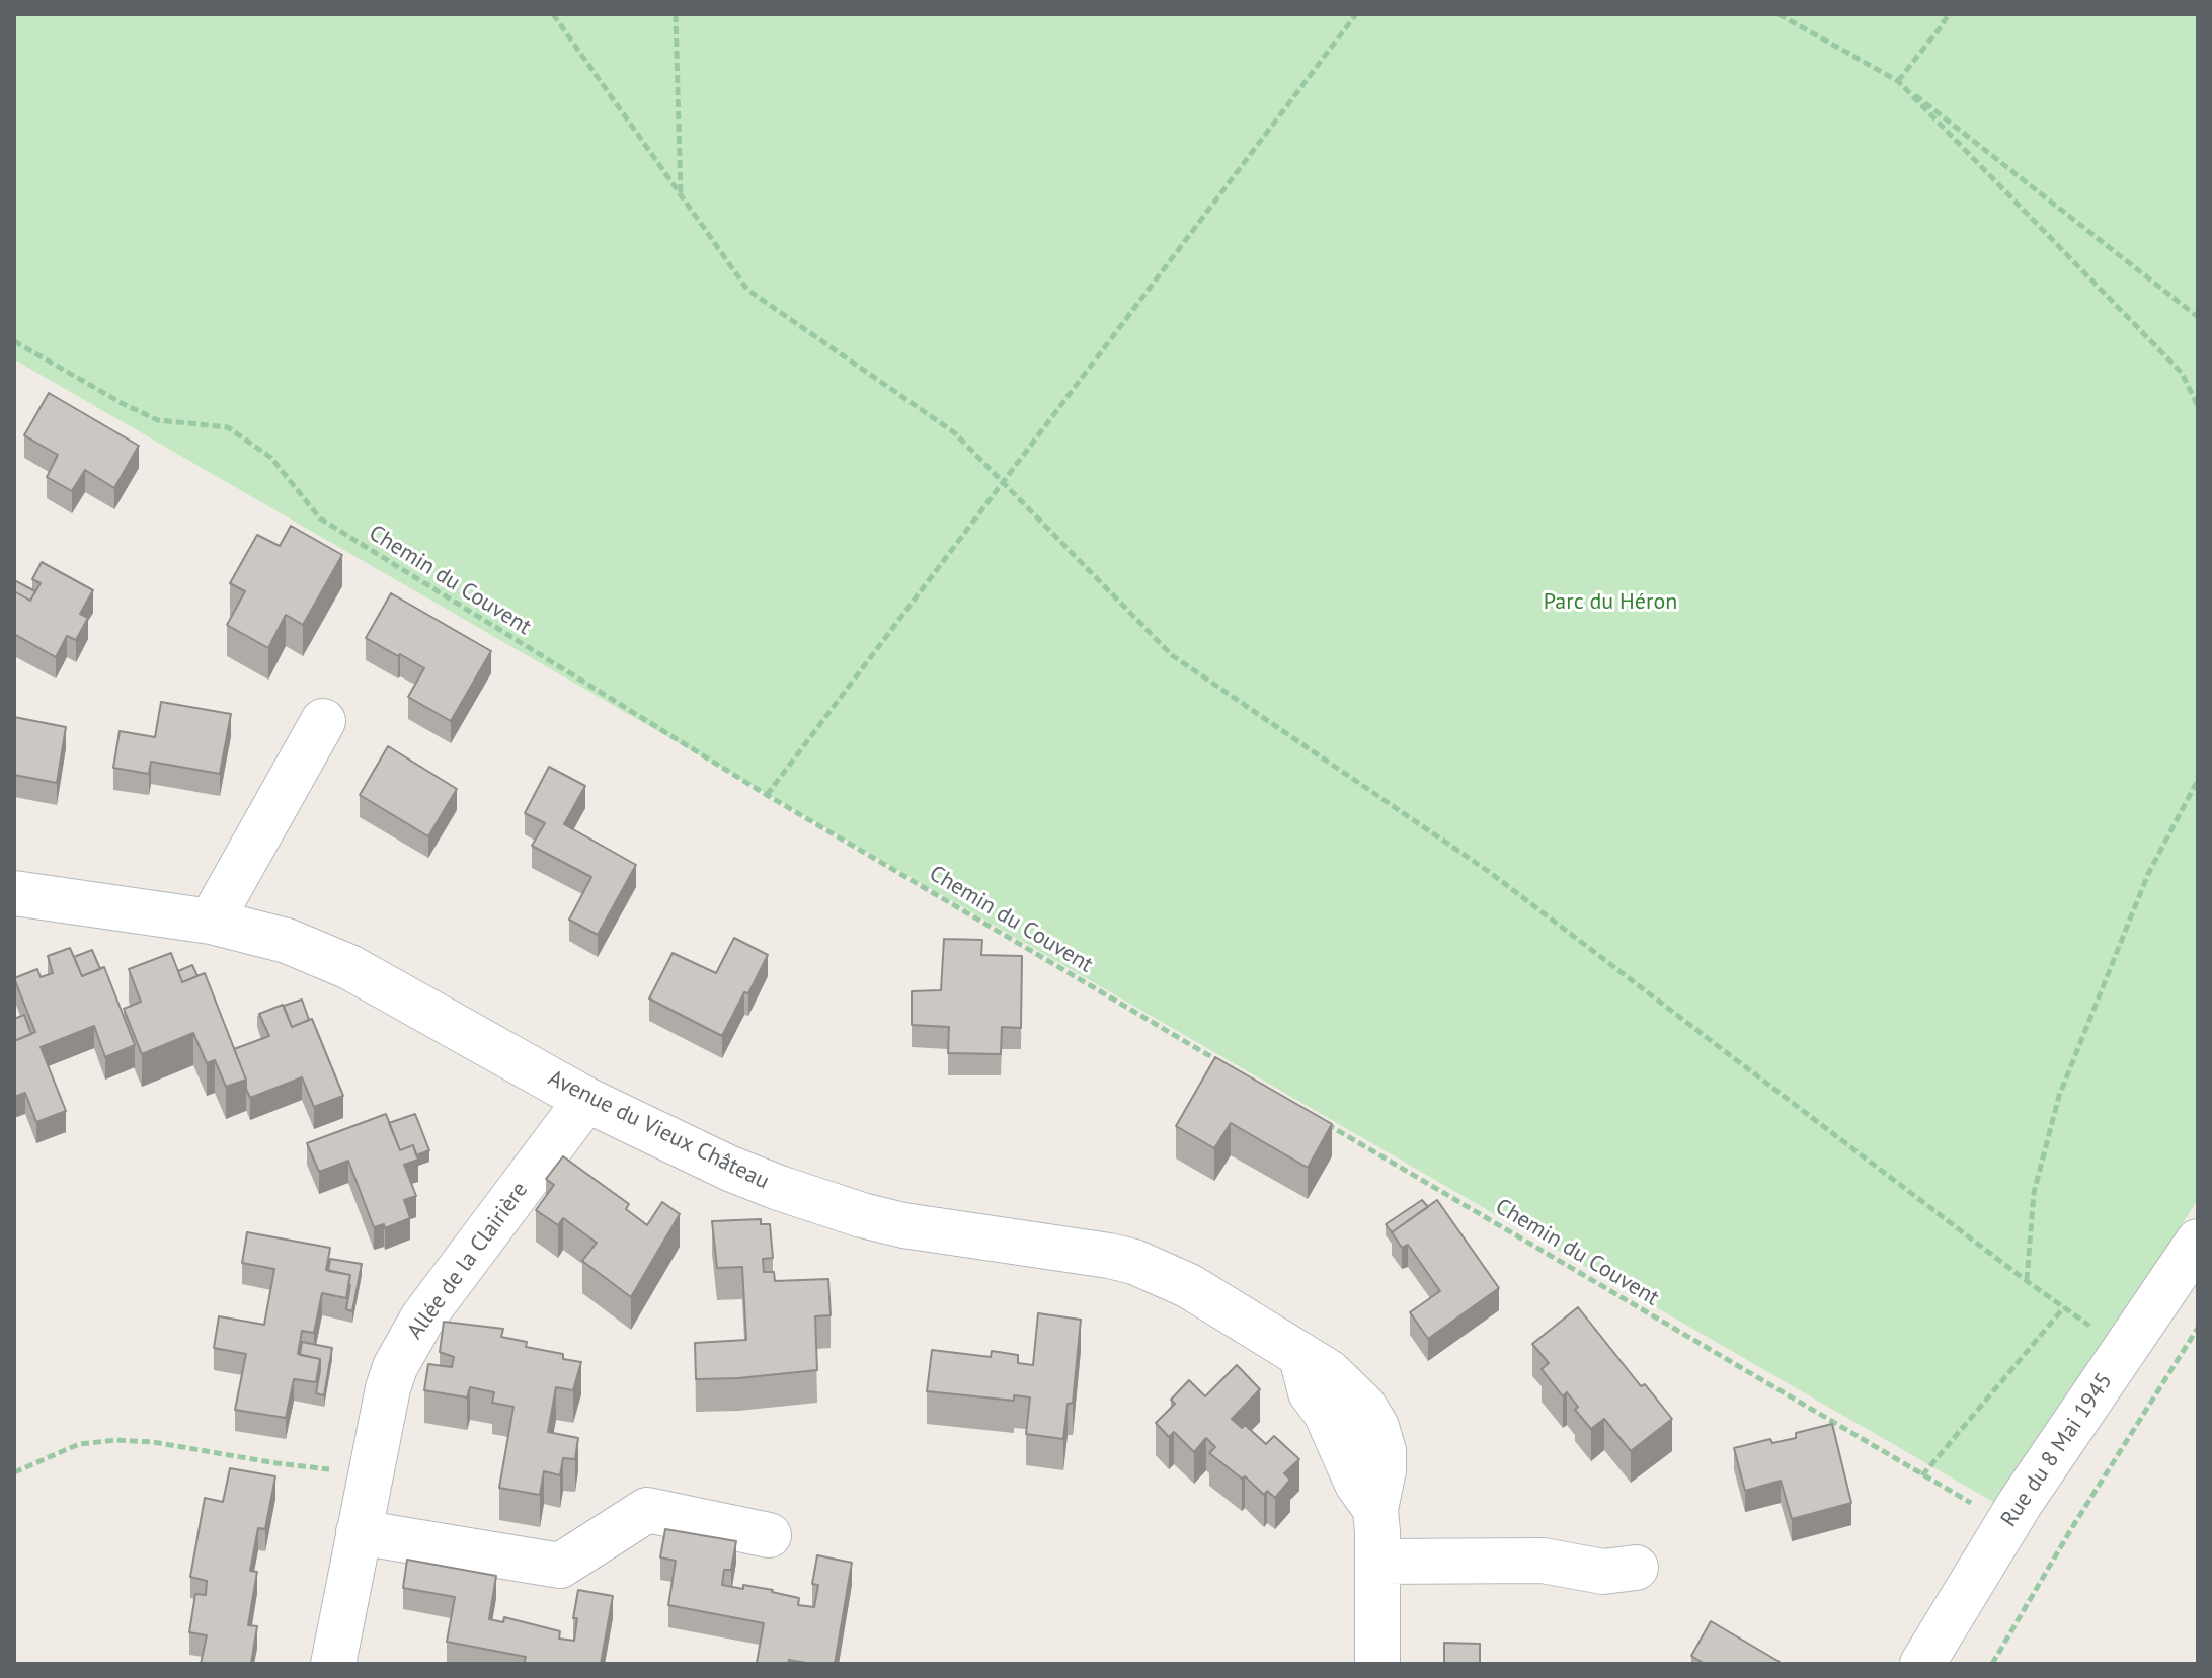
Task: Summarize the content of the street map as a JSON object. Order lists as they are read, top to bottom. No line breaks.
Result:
{"streets":{"street":["Avenue du Vieux Château","Allée de la Clairière","Rue du 8 Mai 1945"],"path":["Chemin du Couvent"]},"crossings":[["Chemin du Couvent","Rue du 8 Mai 1945"],["Avenue du Vieux Château","Allée de la Clairière"]],"parks":["Parc du Héron"]}
